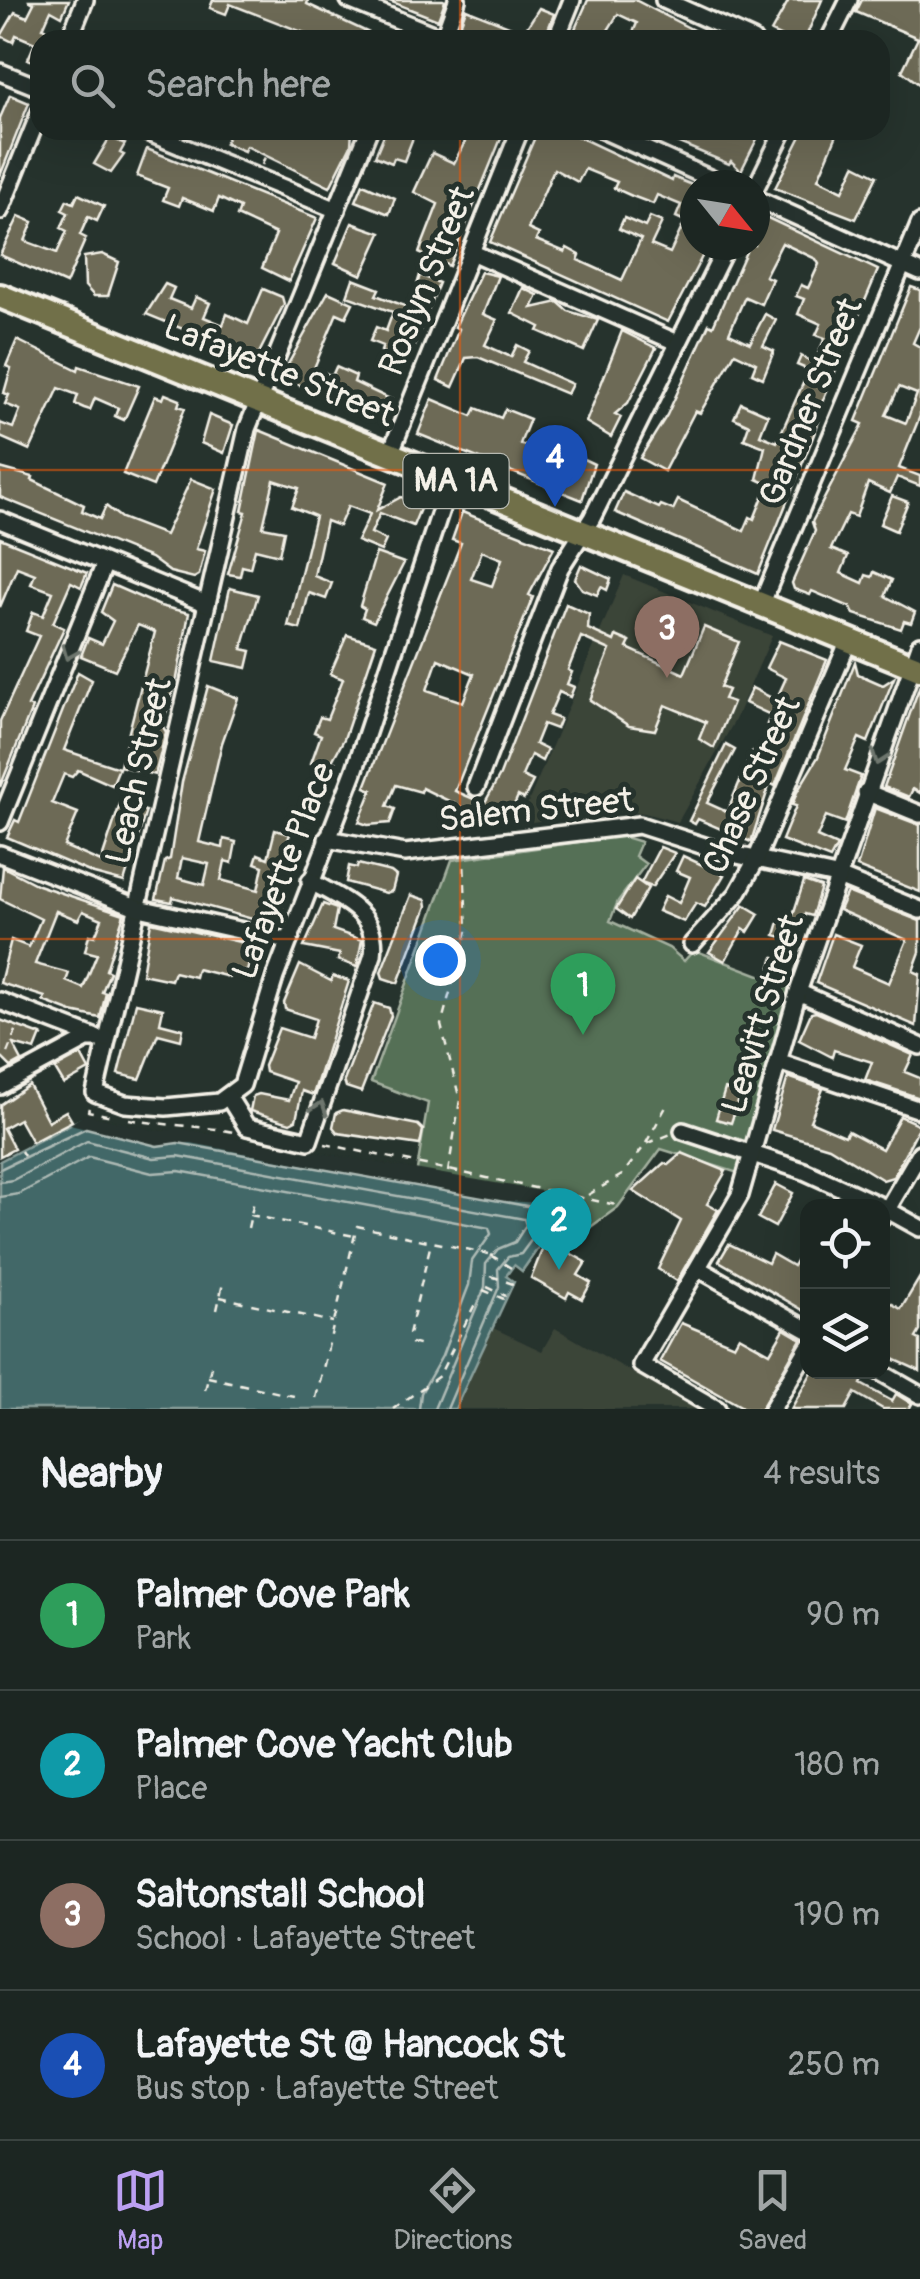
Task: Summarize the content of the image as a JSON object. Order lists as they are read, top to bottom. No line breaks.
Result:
{"streets":{"highway":["Lafayette Street","MA 1A"],"street":["Roslyn Street","Gardner Street","Leach Street","Chase Street","Salem Street","Lafayette Place","Leavitt Street"]},"crossings":[["Roslyn Street","Lafayette Street"],["Lafayette Street","Gardner Street"],["Lafayette Street","Leach Street"],["Lafayette Street","Chase Street"],["Lafayette Street","Lafayette Place"],["Lafayette Street","Leavitt Street"],["Chase Street","Salem Street"],["Salem Street","Lafayette Place"],["Salem Street","Leavitt Street"]],"north":"bottom right","page":{"search":"Search here","pins":["4","3","1","2"],"heading":["Nearby","4 results"],"list":[{"mark":"1","name":"Palmer Cove Park","note":"Park","value":"90 m"},{"mark":"2","name":"Palmer Cove Yacht Club","note":"Place","value":"180 m"},{"mark":"3","name":"Saltonstall School","note":"School · Lafayette Street","value":"190 m"},{"mark":"4","name":"Lafayette St @ Hancock St","note":"Bus stop · Lafayette Street","value":"250 m"}],"nav":["Map","Directions","Saved"]}}
